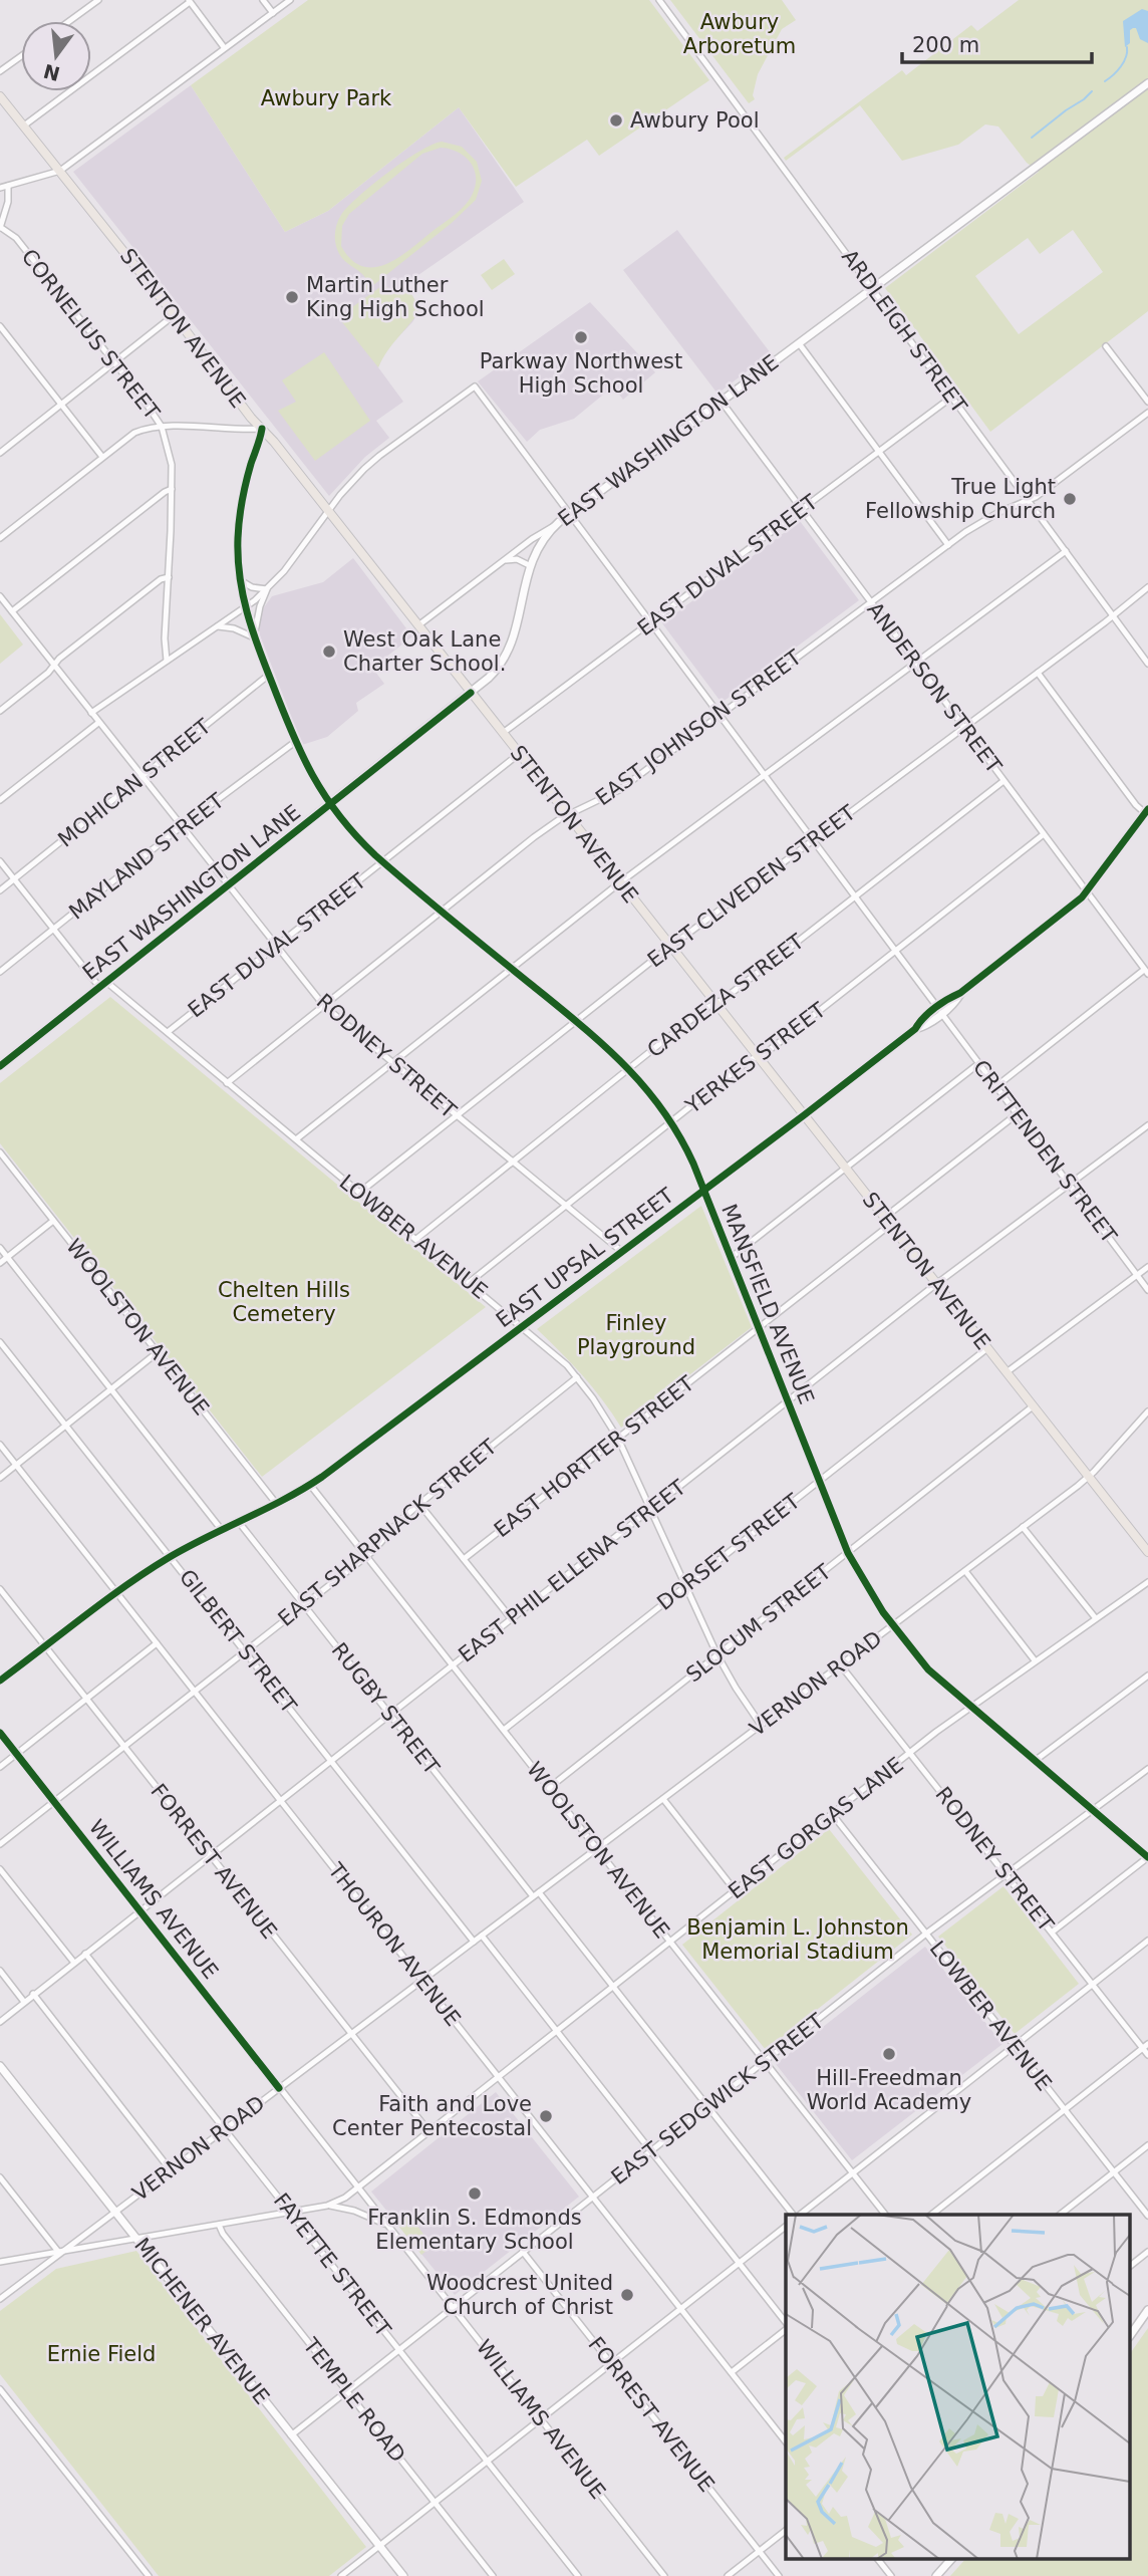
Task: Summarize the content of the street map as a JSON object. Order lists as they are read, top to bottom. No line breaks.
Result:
{"streets":{"main road":["STENTON AVENUE"],"street":["ARDLEIGH STREET","CORNELIUS STREET","EAST WASHINGTON LANE","EAST DUVAL STREET","ANDERSON STREET","EAST JOHNSON STREET","MOHICAN STREET","MAYLAND STREET","EAST CLIVEDEN STREET","CARDEZA STREET","RODNEY STREET","YERKES STREET","CRITTENDEN STREET","LOWBER AVENUE","EAST UPSAL STREET","MANSFIELD AVENUE","WOOLSTON AVENUE","EAST HORTTER STREET","EAST SHARPNACK STREET","DORSET STREET","EAST PHIL ELLENA STREET","SLOCUM STREET","GILBERT STREET","VERNON ROAD","RUGBY STREET","EAST GORGAS LANE","FORREST AVENUE","WILLIAMS AVENUE","THOURON AVENUE","EAST SEDGWICK STREET","FAYETTE STREET","MICHENER AVENUE","TEMPLE ROAD"]},"crossings":[["STENTON AVENUE","EAST WASHINGTON LANE"],["STENTON AVENUE","EAST DUVAL STREET"],["STENTON AVENUE","EAST JOHNSON STREET"],["STENTON AVENUE","EAST CLIVEDEN STREET"],["STENTON AVENUE","CARDEZA STREET"],["STENTON AVENUE","YERKES STREET"],["STENTON AVENUE","CRITTENDEN STREET"],["STENTON AVENUE","EAST UPSAL STREET"],["STENTON AVENUE","MANSFIELD AVENUE"],["STENTON AVENUE","EAST HORTTER STREET"],["STENTON AVENUE","DORSET STREET"],["STENTON AVENUE","EAST PHIL ELLENA STREET"],["STENTON AVENUE","SLOCUM STREET"],["STENTON AVENUE","VERNON ROAD"],["ARDLEIGH STREET","EAST WASHINGTON LANE"],["ARDLEIGH STREET","EAST DUVAL STREET"],["ARDLEIGH STREET","EAST JOHNSON STREET"],["ARDLEIGH STREET","EAST CLIVEDEN STREET"],["EAST WASHINGTON LANE","ANDERSON STREET"],["EAST WASHINGTON LANE","RODNEY STREET"],["EAST WASHINGTON LANE","CRITTENDEN STREET"],["EAST WASHINGTON LANE","LOWBER AVENUE"],["EAST WASHINGTON LANE","MANSFIELD AVENUE"],["EAST DUVAL STREET","ANDERSON STREET"],["EAST DUVAL STREET","RODNEY STREET"],["EAST DUVAL STREET","CRITTENDEN STREET"],["EAST DUVAL STREET","LOWBER AVENUE"],["EAST DUVAL STREET","MANSFIELD AVENUE"],["ANDERSON STREET","EAST JOHNSON STREET"],["ANDERSON STREET","EAST CLIVEDEN STREET"],["ANDERSON STREET","CARDEZA STREET"],["ANDERSON STREET","YERKES STREET"],["ANDERSON STREET","EAST UPSAL STREET"],["EAST JOHNSON STREET","RODNEY STREET"],["EAST JOHNSON STREET","CRITTENDEN STREET"],["EAST JOHNSON STREET","LOWBER AVENUE"],["EAST JOHNSON STREET","MANSFIELD AVENUE"],["MOHICAN STREET","RODNEY STREET"],["MOHICAN STREET","LOWBER AVENUE"],["MOHICAN STREET","MANSFIELD AVENUE"],["MAYLAND STREET","RODNEY STREET"],["MAYLAND STREET","LOWBER AVENUE"],["MAYLAND STREET","MANSFIELD AVENUE"],["EAST CLIVEDEN STREET","RODNEY STREET"],["EAST CLIVEDEN STREET","CRITTENDEN STREET"],["EAST CLIVEDEN STREET","LOWBER AVENUE"],["EAST CLIVEDEN STREET","MANSFIELD AVENUE"],["CARDEZA STREET","RODNEY STREET"],["CARDEZA STREET","CRITTENDEN STREET"],["CARDEZA STREET","LOWBER AVENUE"],["CARDEZA STREET","MANSFIELD AVENUE"],["RODNEY STREET","YERKES STREET"],["RODNEY STREET","EAST UPSAL STREET"],["RODNEY STREET","VERNON ROAD"],["RODNEY STREET","EAST GORGAS LANE"],["RODNEY STREET","EAST SEDGWICK STREET"],["YERKES STREET","CRITTENDEN STREET"],["YERKES STREET","LOWBER AVENUE"],["YERKES STREET","MANSFIELD AVENUE"],["CRITTENDEN STREET","EAST UPSAL STREET"],["CRITTENDEN STREET","EAST HORTTER STREET"],["CRITTENDEN STREET","EAST PHIL ELLENA STREET"],["LOWBER AVENUE","EAST UPSAL STREET"],["LOWBER AVENUE","EAST HORTTER STREET"],["LOWBER AVENUE","EAST SHARPNACK STREET"],["LOWBER AVENUE","DORSET STREET"],["LOWBER AVENUE","EAST PHIL ELLENA STREET"],["LOWBER AVENUE","SLOCUM STREET"],["LOWBER AVENUE","VERNON ROAD"],["LOWBER AVENUE","EAST GORGAS LANE"],["LOWBER AVENUE","EAST SEDGWICK STREET"],["EAST UPSAL STREET","MANSFIELD AVENUE"],["EAST UPSAL STREET","WOOLSTON AVENUE"],["EAST UPSAL STREET","GILBERT STREET"],["EAST UPSAL STREET","RUGBY STREET"],["EAST UPSAL STREET","FORREST AVENUE"],["EAST UPSAL STREET","THOURON AVENUE"],["MANSFIELD AVENUE","EAST HORTTER STREET"],["MANSFIELD AVENUE","DORSET STREET"],["MANSFIELD AVENUE","EAST PHIL ELLENA STREET"],["MANSFIELD AVENUE","SLOCUM STREET"],["MANSFIELD AVENUE","VERNON ROAD"],["MANSFIELD AVENUE","EAST GORGAS LANE"],["MANSFIELD AVENUE","EAST SEDGWICK STREET"],["WOOLSTON AVENUE","EAST SHARPNACK STREET"],["WOOLSTON AVENUE","DORSET STREET"],["WOOLSTON AVENUE","EAST PHIL ELLENA STREET"],["WOOLSTON AVENUE","SLOCUM STREET"],["WOOLSTON AVENUE","VERNON ROAD"],["WOOLSTON AVENUE","EAST GORGAS LANE"],["WOOLSTON AVENUE","EAST SEDGWICK STREET"],["EAST SHARPNACK STREET","GILBERT STREET"],["EAST SHARPNACK STREET","RUGBY STREET"],["EAST SHARPNACK STREET","FORREST AVENUE"],["EAST SHARPNACK STREET","WILLIAMS AVENUE"],["EAST SHARPNACK STREET","THOURON AVENUE"],["EAST PHIL ELLENA STREET","GILBERT STREET"],["EAST PHIL ELLENA STREET","RUGBY STREET"],["EAST PHIL ELLENA STREET","FORREST AVENUE"],["EAST PHIL ELLENA STREET","WILLIAMS AVENUE"],["EAST PHIL ELLENA STREET","THOURON AVENUE"],["EAST PHIL ELLENA STREET","FAYETTE STREET"],["GILBERT STREET","VERNON ROAD"],["VERNON ROAD","RUGBY STREET"],["VERNON ROAD","FORREST AVENUE"],["VERNON ROAD","WILLIAMS AVENUE"],["VERNON ROAD","THOURON AVENUE"],["VERNON ROAD","FAYETTE STREET"],["VERNON ROAD","MICHENER AVENUE"],["RUGBY STREET","EAST GORGAS LANE"],["RUGBY STREET","EAST SEDGWICK STREET"],["EAST GORGAS LANE","FORREST AVENUE"],["EAST GORGAS LANE","WILLIAMS AVENUE"],["EAST GORGAS LANE","THOURON AVENUE"],["FORREST AVENUE","EAST SEDGWICK STREET"],["WILLIAMS AVENUE","EAST SEDGWICK STREET"],["THOURON AVENUE","EAST SEDGWICK STREET"],["EAST SEDGWICK STREET","FAYETTE STREET"],["EAST SEDGWICK STREET","MICHENER AVENUE"],["EAST SEDGWICK STREET","TEMPLE ROAD"]],"parks":["Awbury Arboretum","Awbury Park","Chelten Hills Cemetery","Finley Playground","Benjamin L. Johnston Memorial Stadium","Ernie Field"],"places":["Awbury Pool","Martin Luther King High School","Parkway Northwest High School","True Light Fellowship Church","West Oak Lane Charter School.","Hill-Freedman World Academy","Faith and Love Center Pentecostal","Franklin S. Edmonds Elementary School","Woodcrest United Church of Christ"],"scale_bar":"200 m","north":"bottom"}
